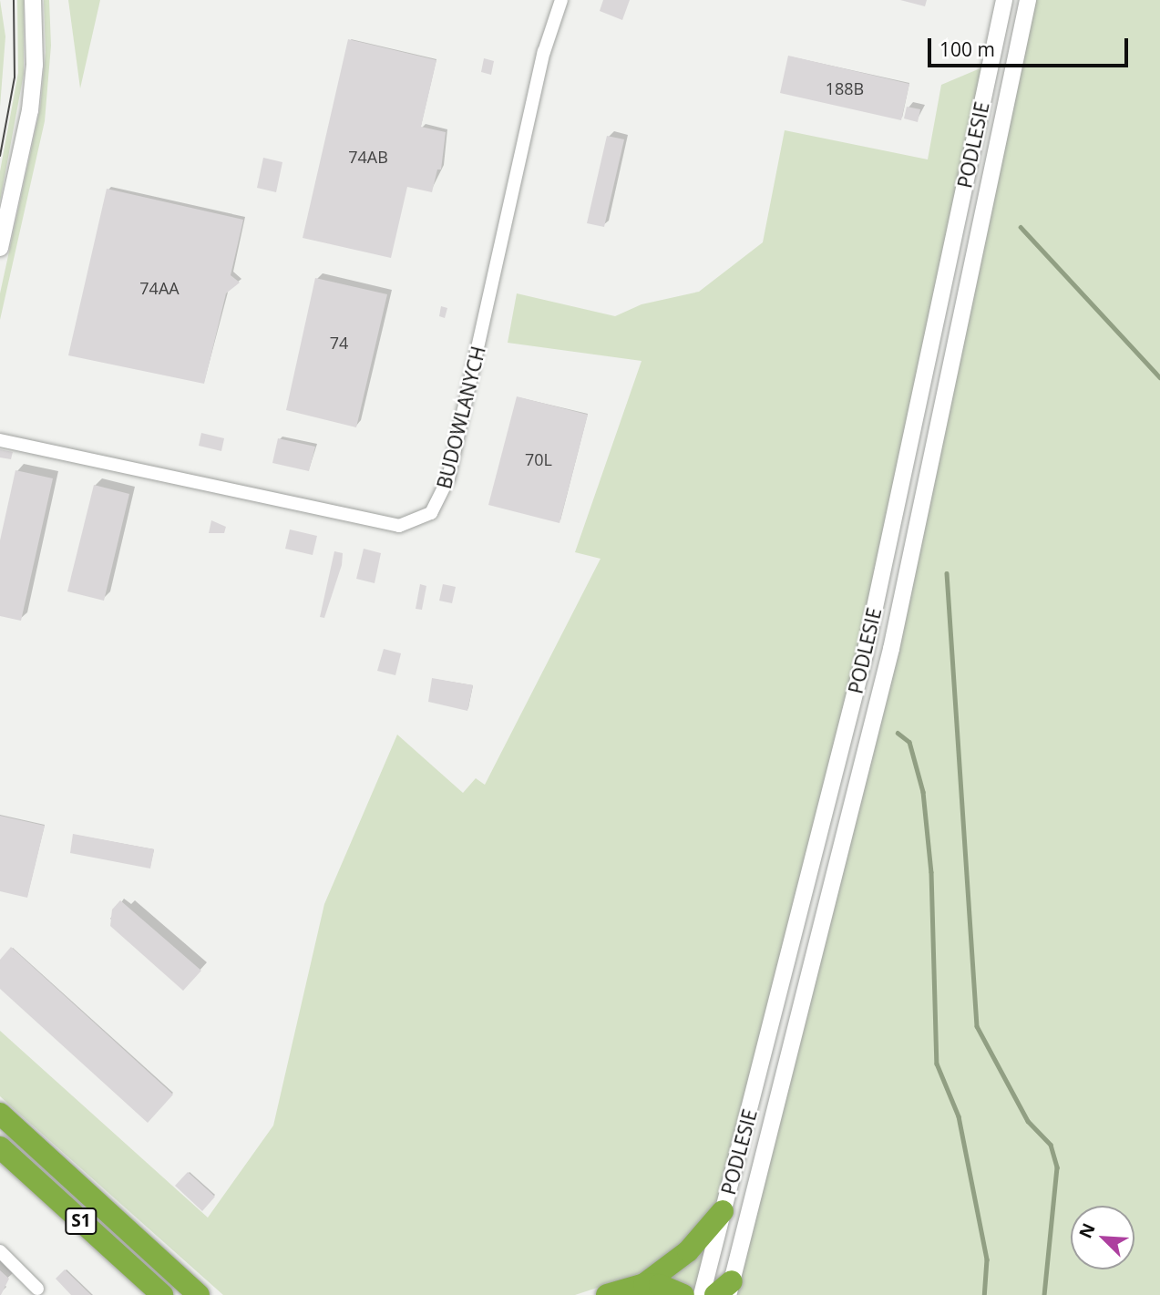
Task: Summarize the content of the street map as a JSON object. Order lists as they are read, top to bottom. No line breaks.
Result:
{"streets":{"highway":["S1"],"street":["PODLESIE","BUDOWLANYCH"]},"house_numbers":["188B","74AB","74AA","74","70L"],"scale_bar":"100 m","north":"top left"}
